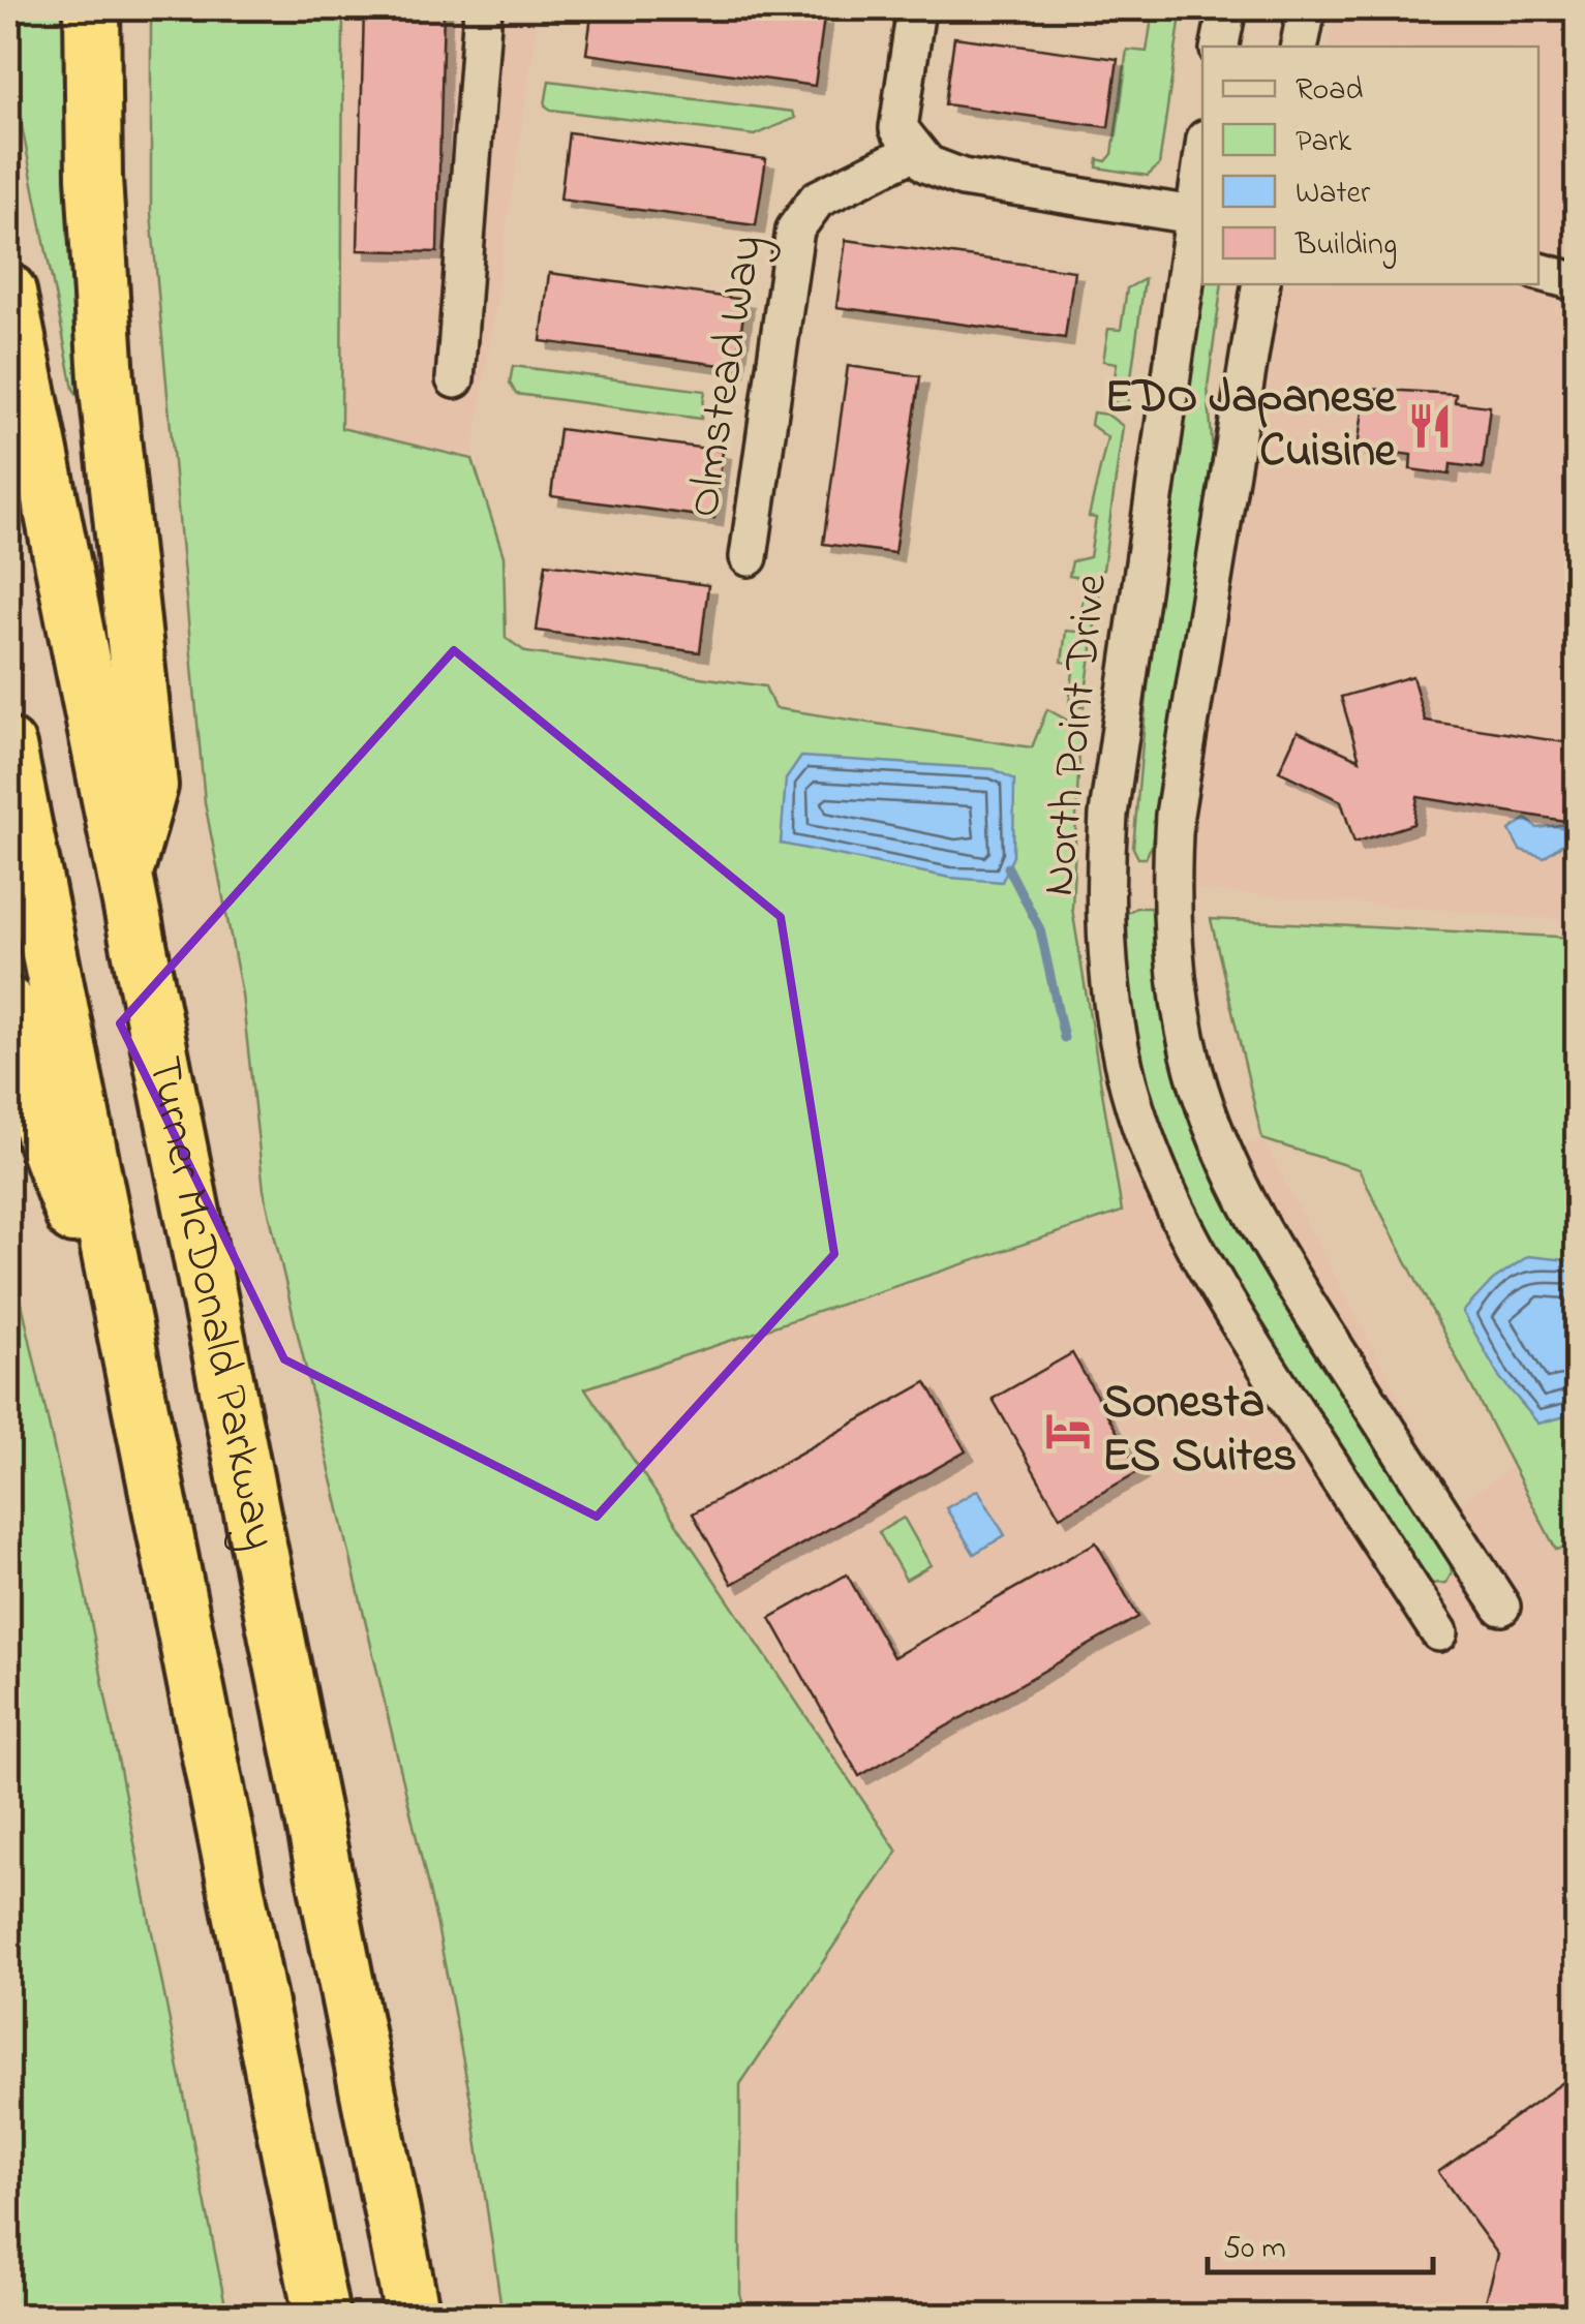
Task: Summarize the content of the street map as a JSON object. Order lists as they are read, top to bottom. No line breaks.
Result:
{"streets":{"highway":["Turner McDonald Parkway"],"street":["Olmstead Way","North Point Drive"]},"places":{"restaurant":["EDO Japanese Cuisine"],"hotel":["Sonesta ES Suites"]},"legend":["Road","Park","Water","Building"],"scale_bar":"50 m"}
